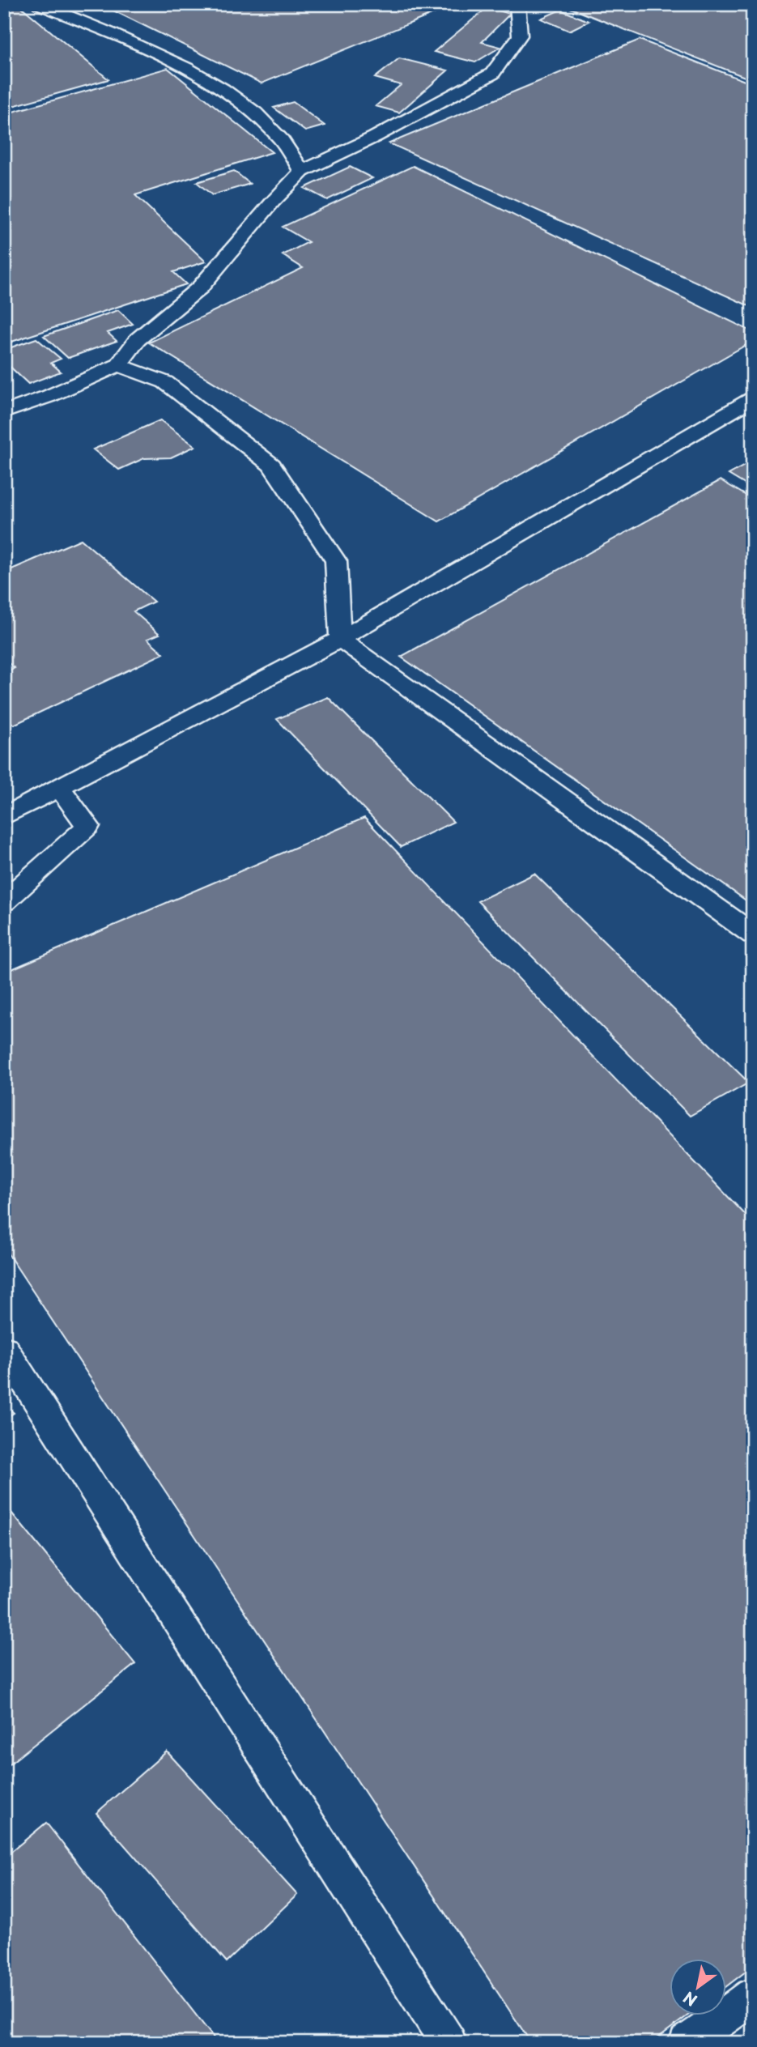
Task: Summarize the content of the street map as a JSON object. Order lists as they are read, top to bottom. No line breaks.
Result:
{"north":"bottom left"}
